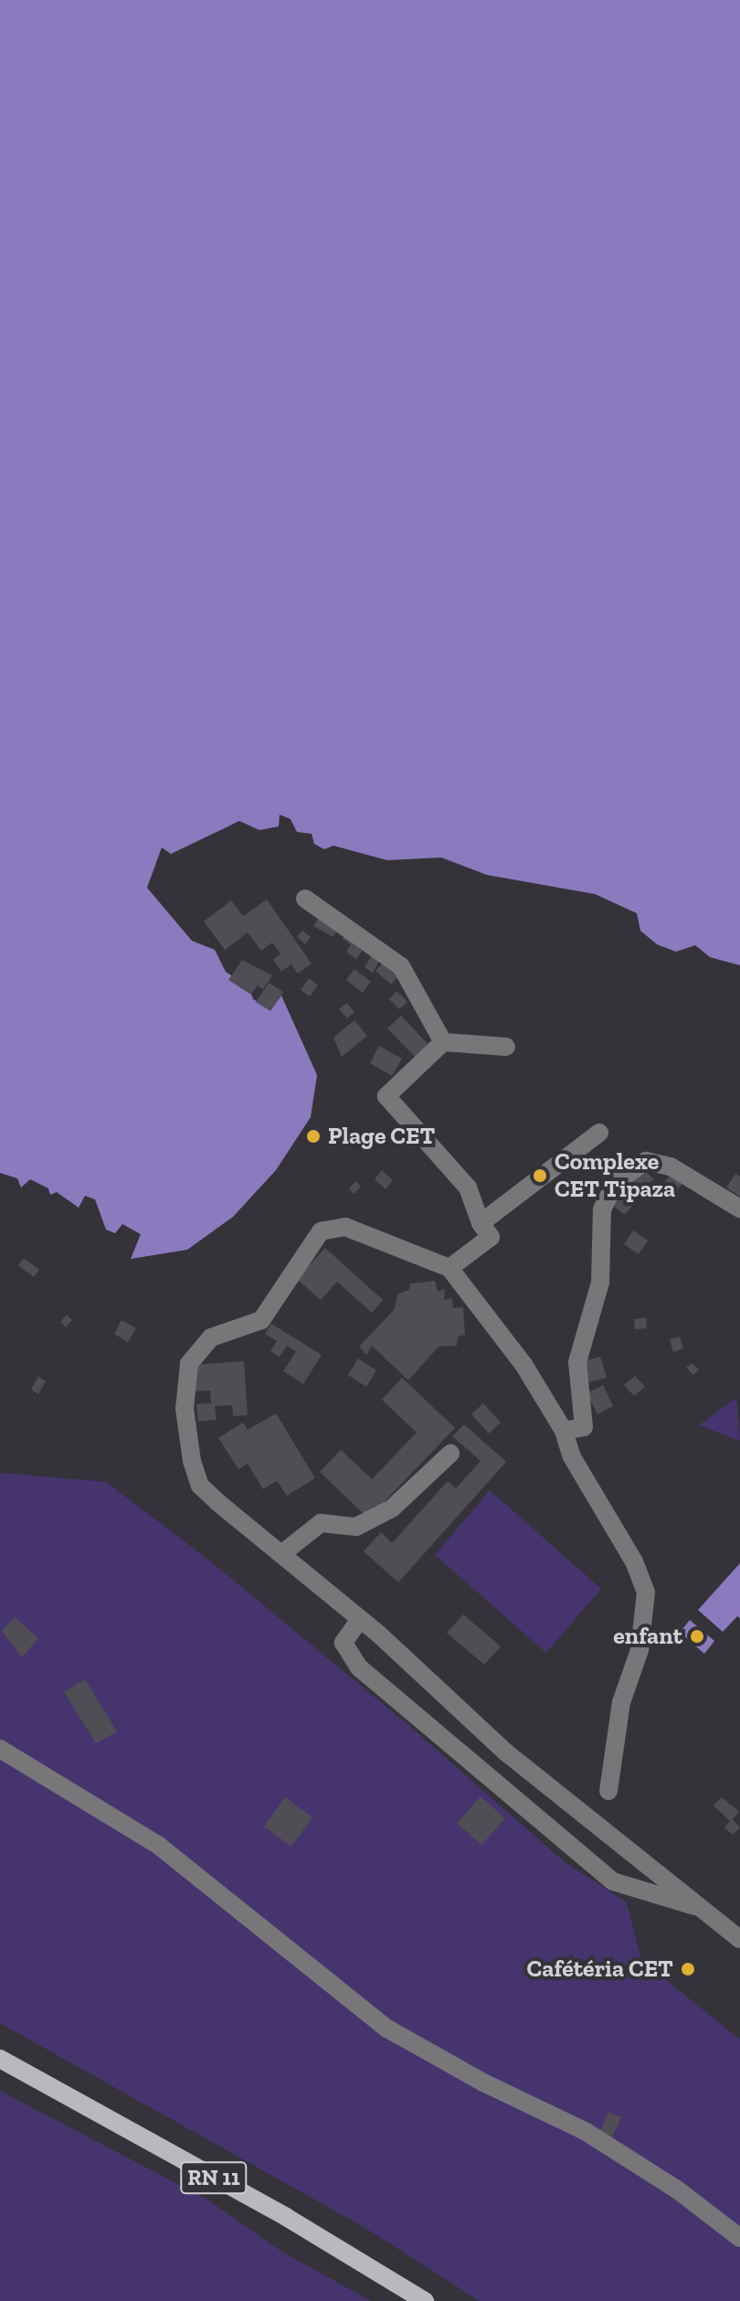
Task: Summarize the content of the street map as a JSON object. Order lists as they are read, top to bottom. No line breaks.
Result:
{"streets":{"main road":["RN 11"]},"places":["Plage CET","Complexe CET Tipaza","enfant","Cafétéria CET"]}
